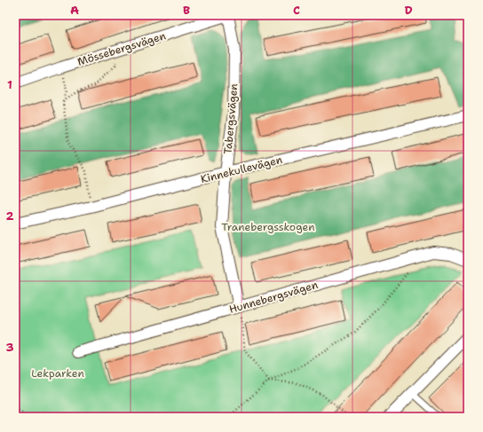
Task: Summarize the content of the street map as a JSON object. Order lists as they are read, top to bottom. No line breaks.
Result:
{"streets":{"street":["Mössebergsvägen","Tabergsvägen","Kinnekullevägen","Hunnebergsvägen"]},"crossings":[["Mössebergsvägen","Tabergsvägen"],["Tabergsvägen","Kinnekullevägen"],["Tabergsvägen","Hunnebergsvägen"]],"parks":["Tranebergsskogen","Lekparken"],"grid":{"columns":["A","B","C","D"],"rows":["1","2","3"]}}
